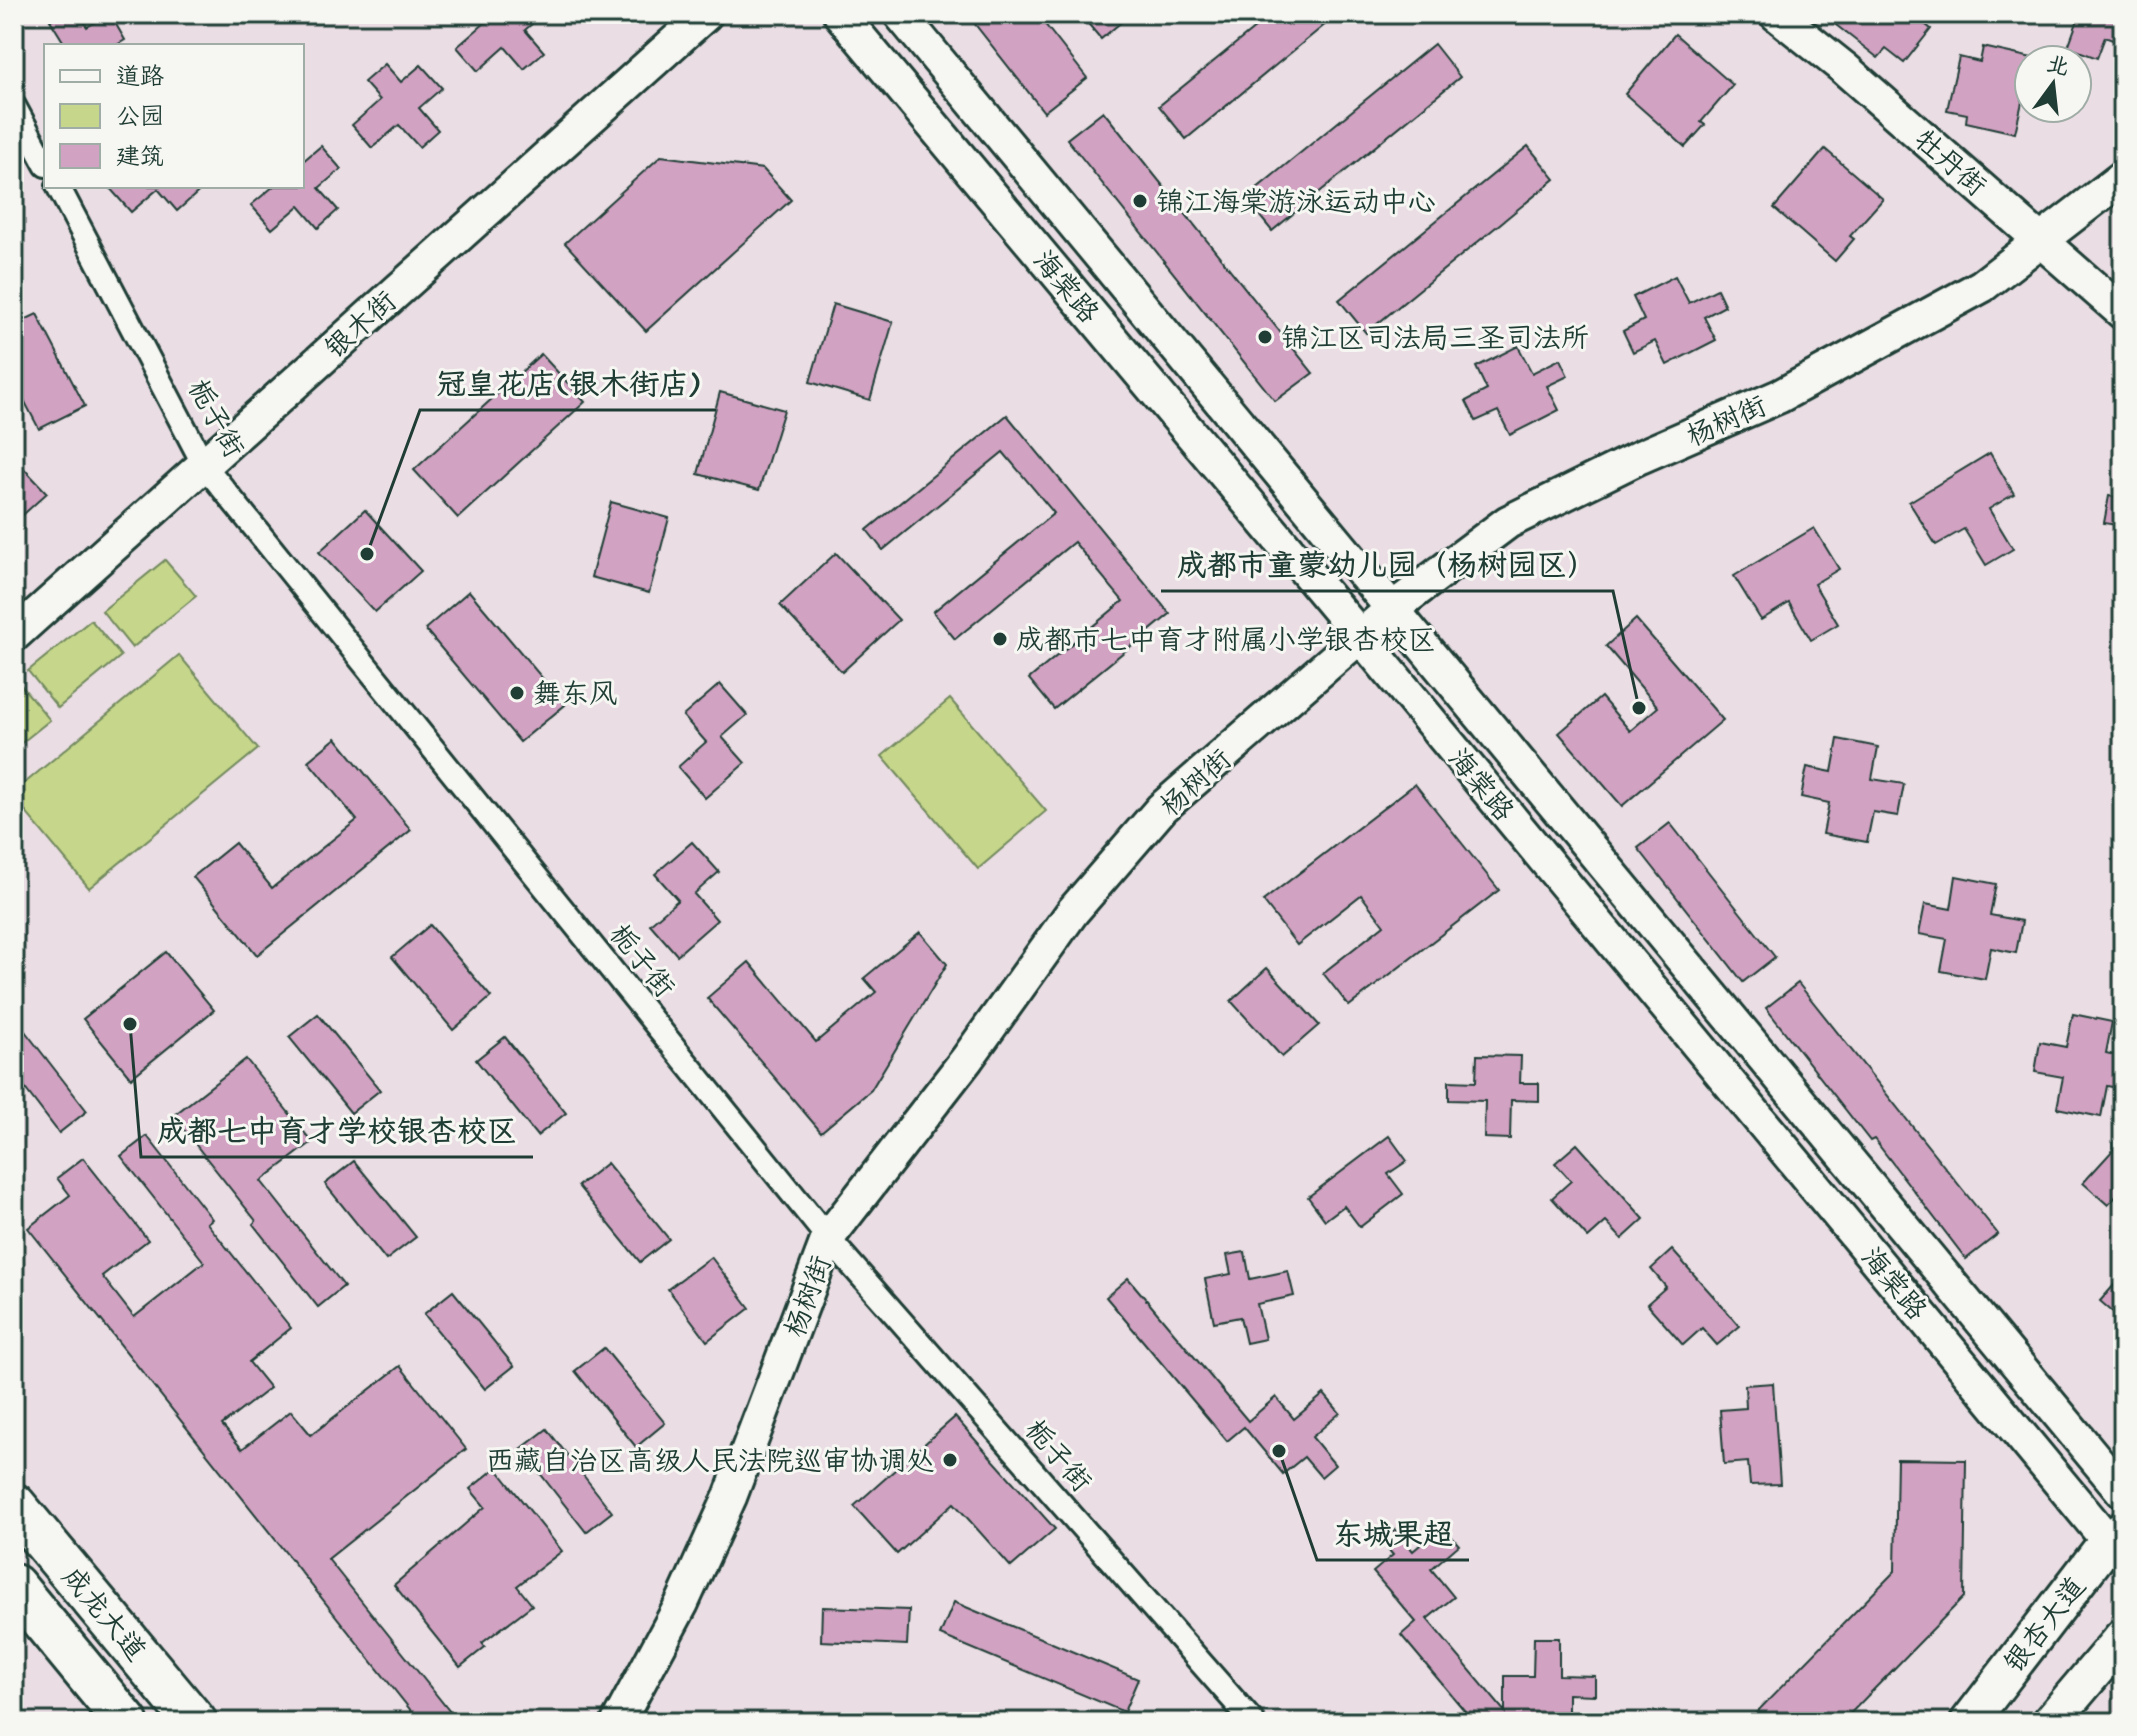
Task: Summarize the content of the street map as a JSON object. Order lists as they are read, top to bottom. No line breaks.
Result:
{"streets":{"highway":["成龙大道"],"main road":["牡丹街","海棠路","银木街","杨树街","银杏大道"],"street":["栀子街"]},"crossings":[["牡丹街","杨树街"],["海棠路","杨树街"],["海棠路","银杏大道"],["银木街","栀子街"],["栀子街","杨树街"]],"places":["锦江海棠游泳运动中心","锦江区司法局三圣司法所","冠皇花店(银木街店)","成都市七中育才附属小学银杏校区","舞东风","成都市童蒙幼儿园（杨树园区）","成都七中育才学校银杏校区","东城果超","西藏自治区高级人民法院巡审协调处"],"legend":["道路","公园","建筑"],"north":"top"}
